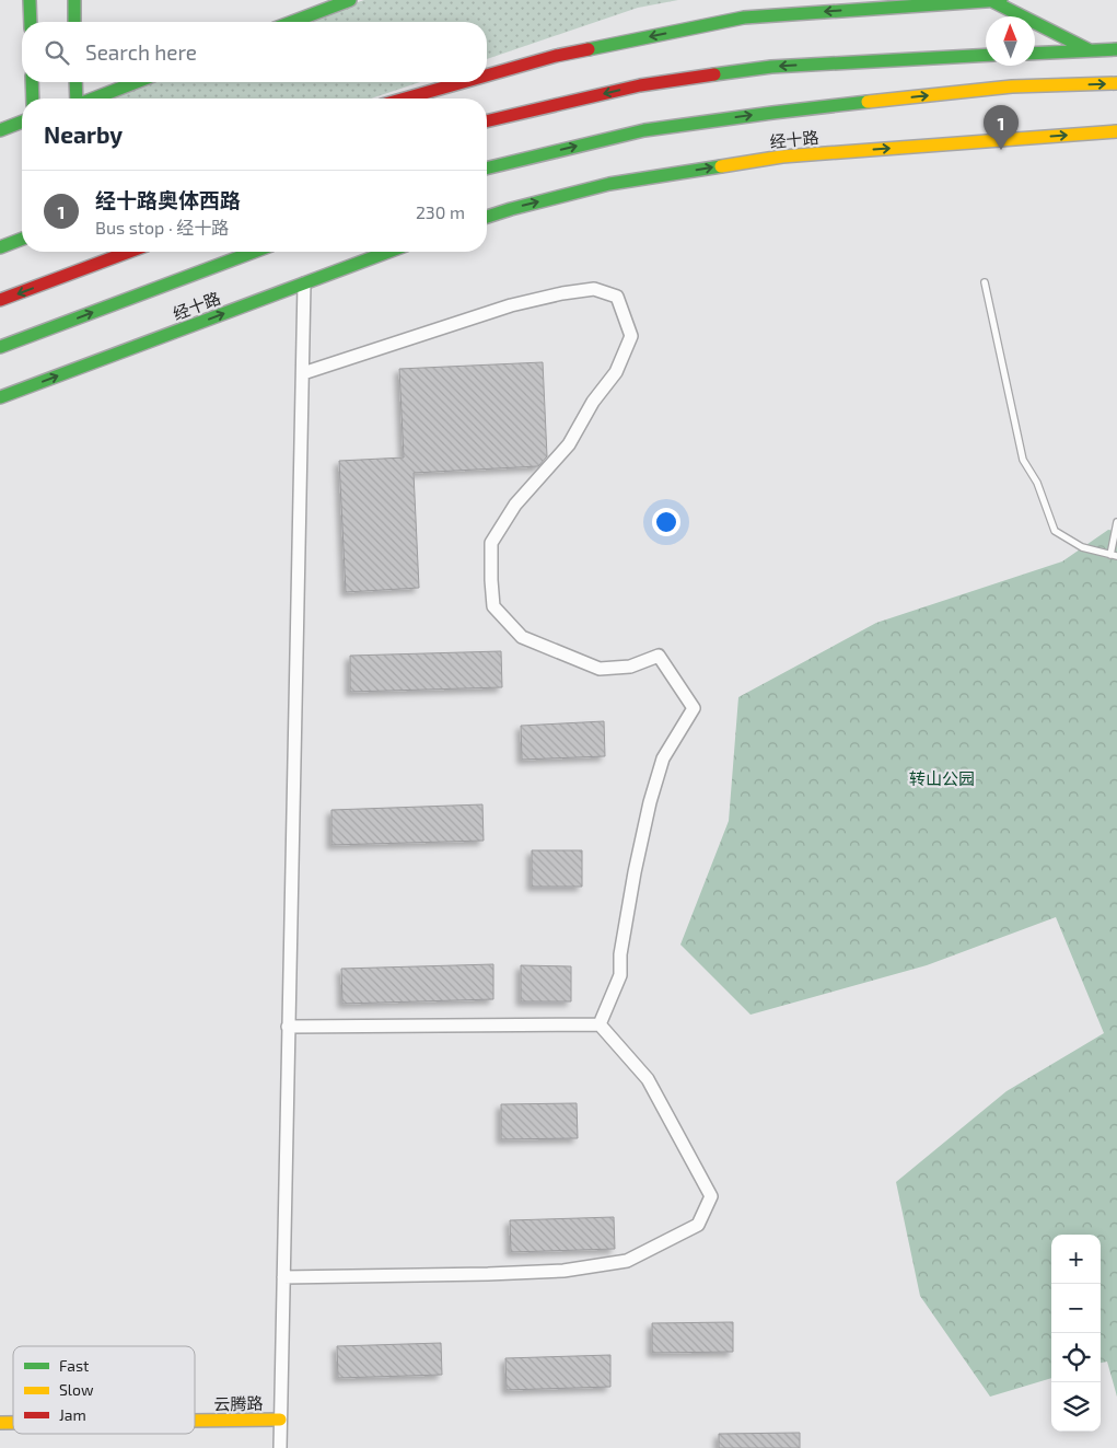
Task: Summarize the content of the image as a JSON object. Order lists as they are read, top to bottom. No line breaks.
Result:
{"streets":{"main road":["经十路","云腾路"]},"parks":["转山公园"],"legend":["Fast","Slow","Jam"],"north":"top","page":{"search":"Search here","heading":"Nearby","pins":"1","list":[{"mark":"1","name":"经十路奥体西路","note":"Bus stop · 经十路","value":"230 m"}],"map_buttons":["+","−"]}}
